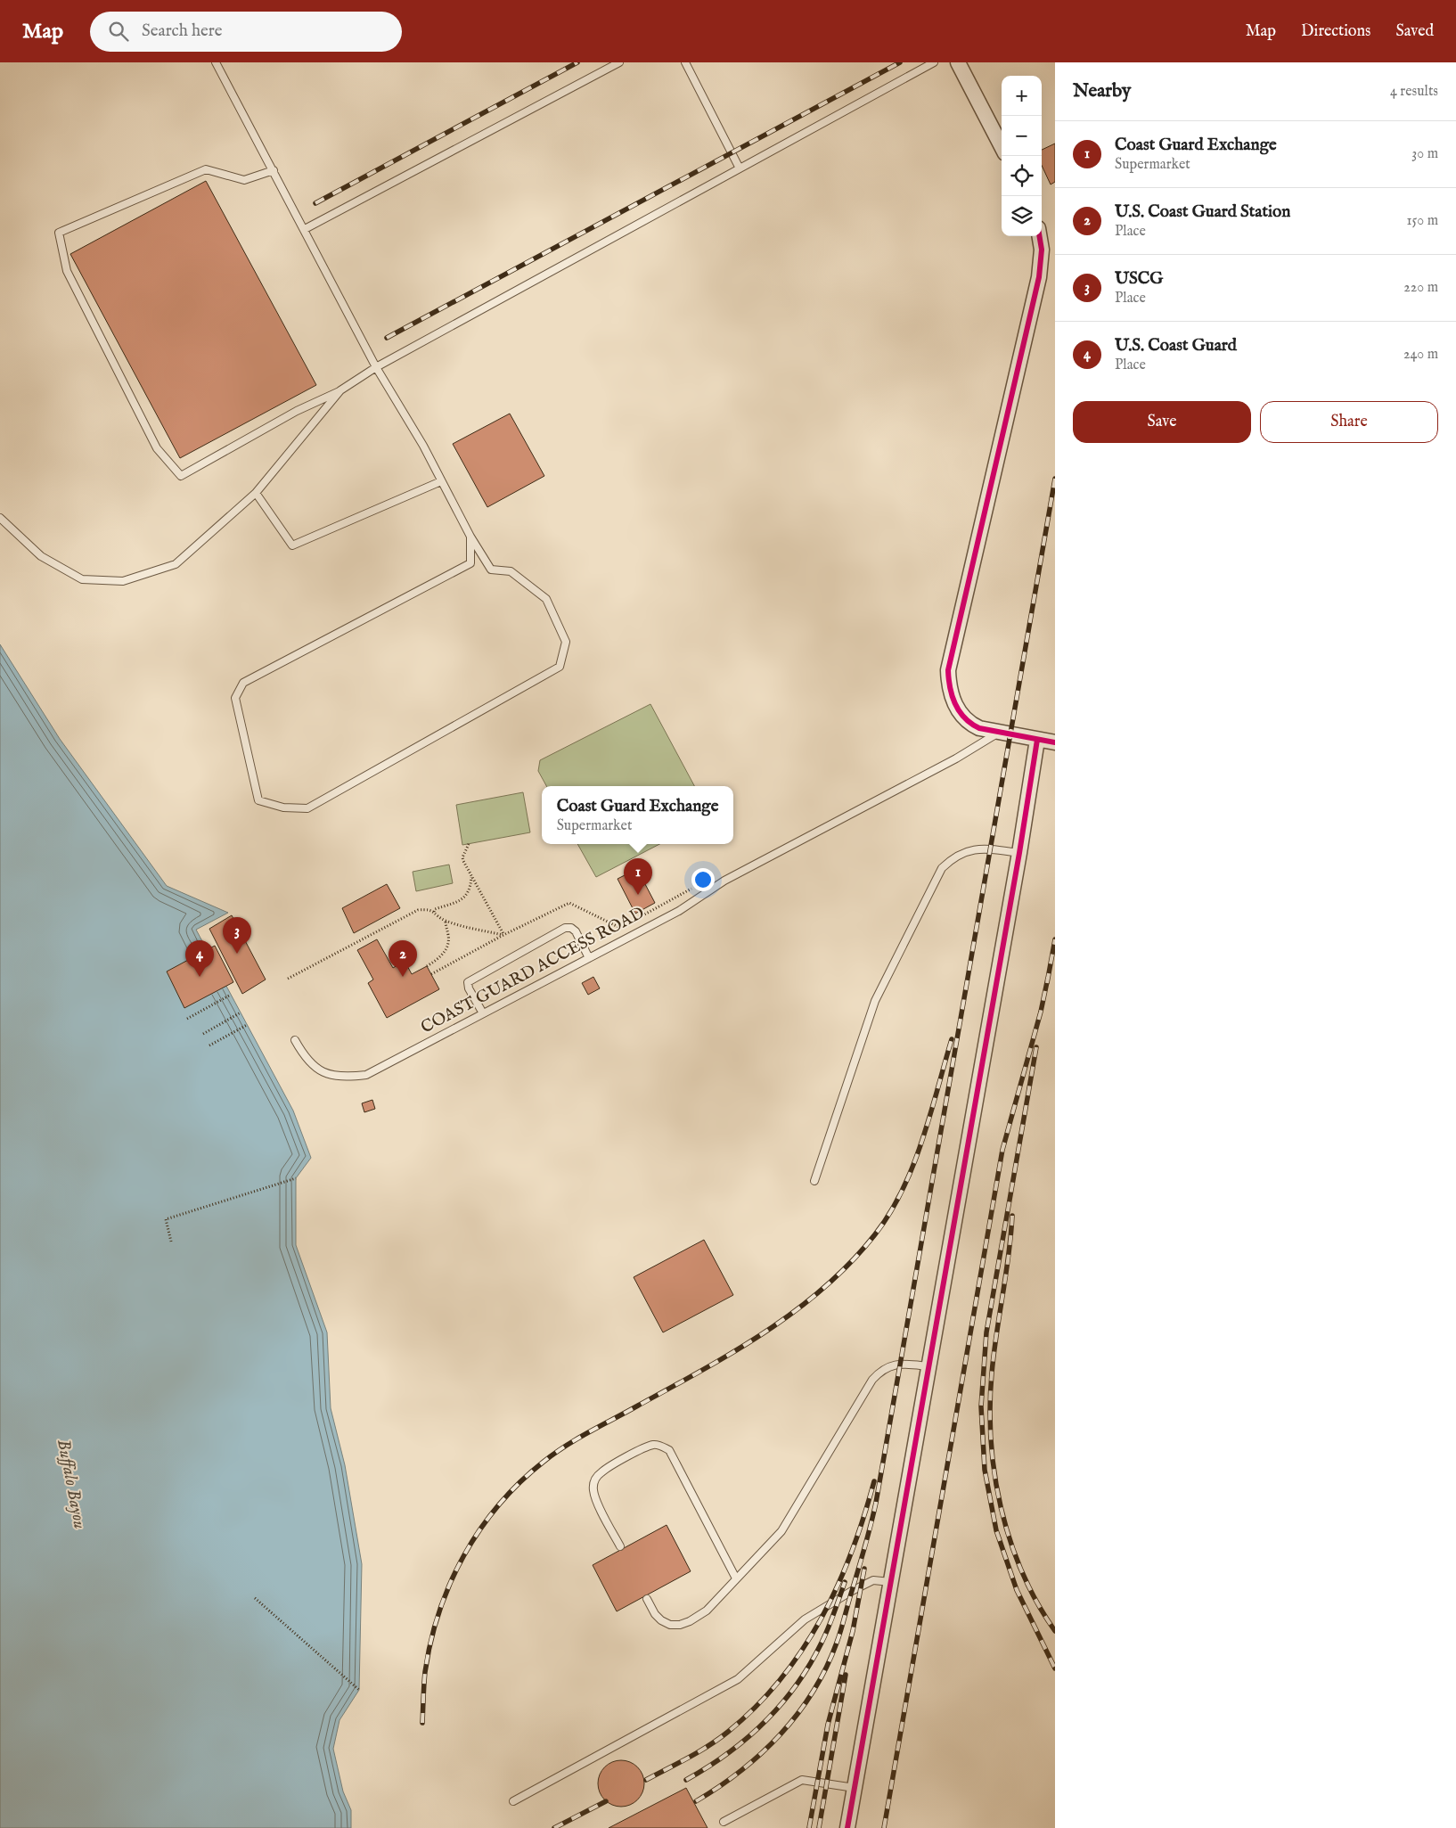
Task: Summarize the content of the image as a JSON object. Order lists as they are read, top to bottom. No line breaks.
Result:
{"streets":{"lane":["COAST GUARD ACCESS ROAD"]},"water":["Buffalo Bayou"],"page":{"header":"Map","search":"Search here","nav":["Map","Directions","Saved"],"heading":["Nearby","4 results"],"map_buttons":["+","−"],"list":[{"mark":"1","name":"Coast Guard Exchange","note":"Supermarket","value":"30 m"},{"mark":"2","name":"U.S. Coast Guard Station","note":"Place","value":"150 m"},{"mark":"3","name":"USCG","note":"Place","value":"220 m"},{"mark":"4","name":"U.S. Coast Guard","note":"Place","value":"240 m"}],"buttons":["Save","Share"],"popup":["Coast Guard Exchange","Supermarket"],"pins":["1","3","2","4"]}}
